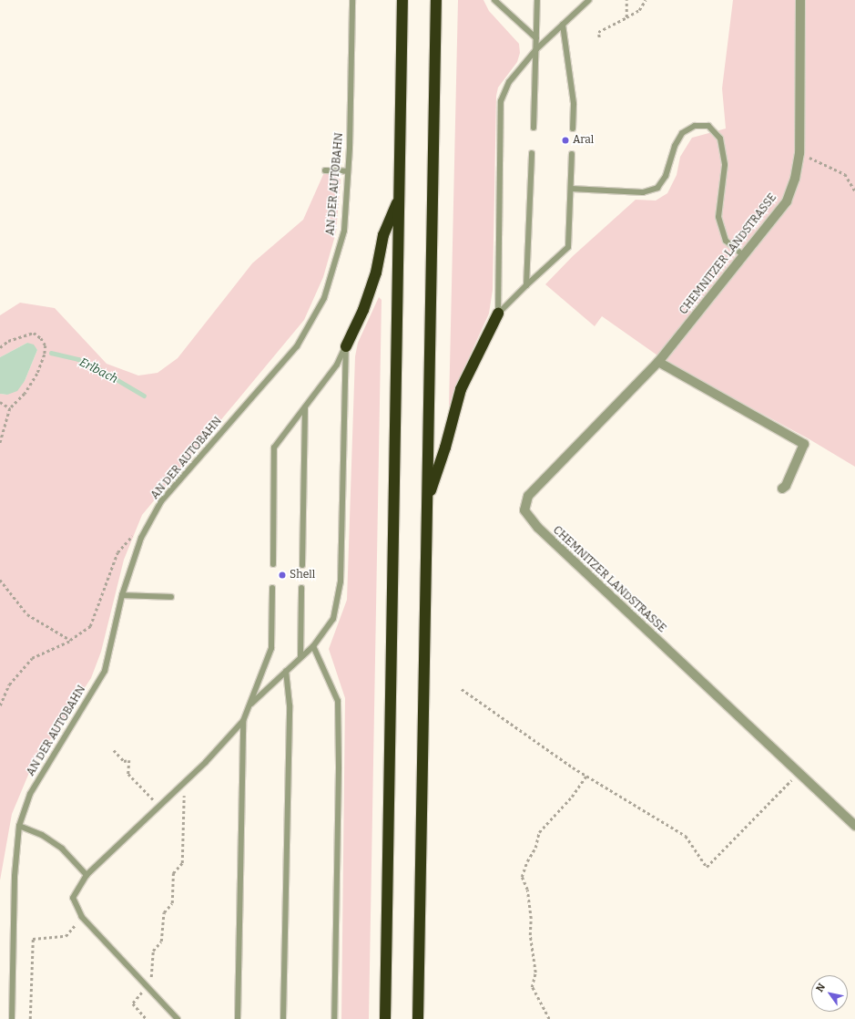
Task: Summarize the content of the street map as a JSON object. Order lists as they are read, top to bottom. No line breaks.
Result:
{"streets":{"street":["CHEMNITZER LANDSTRASSE"],"lane":["AN DER AUTOBAHN"]},"water":["Erlbach"],"places":["Aral","Shell"],"north":"top left"}
